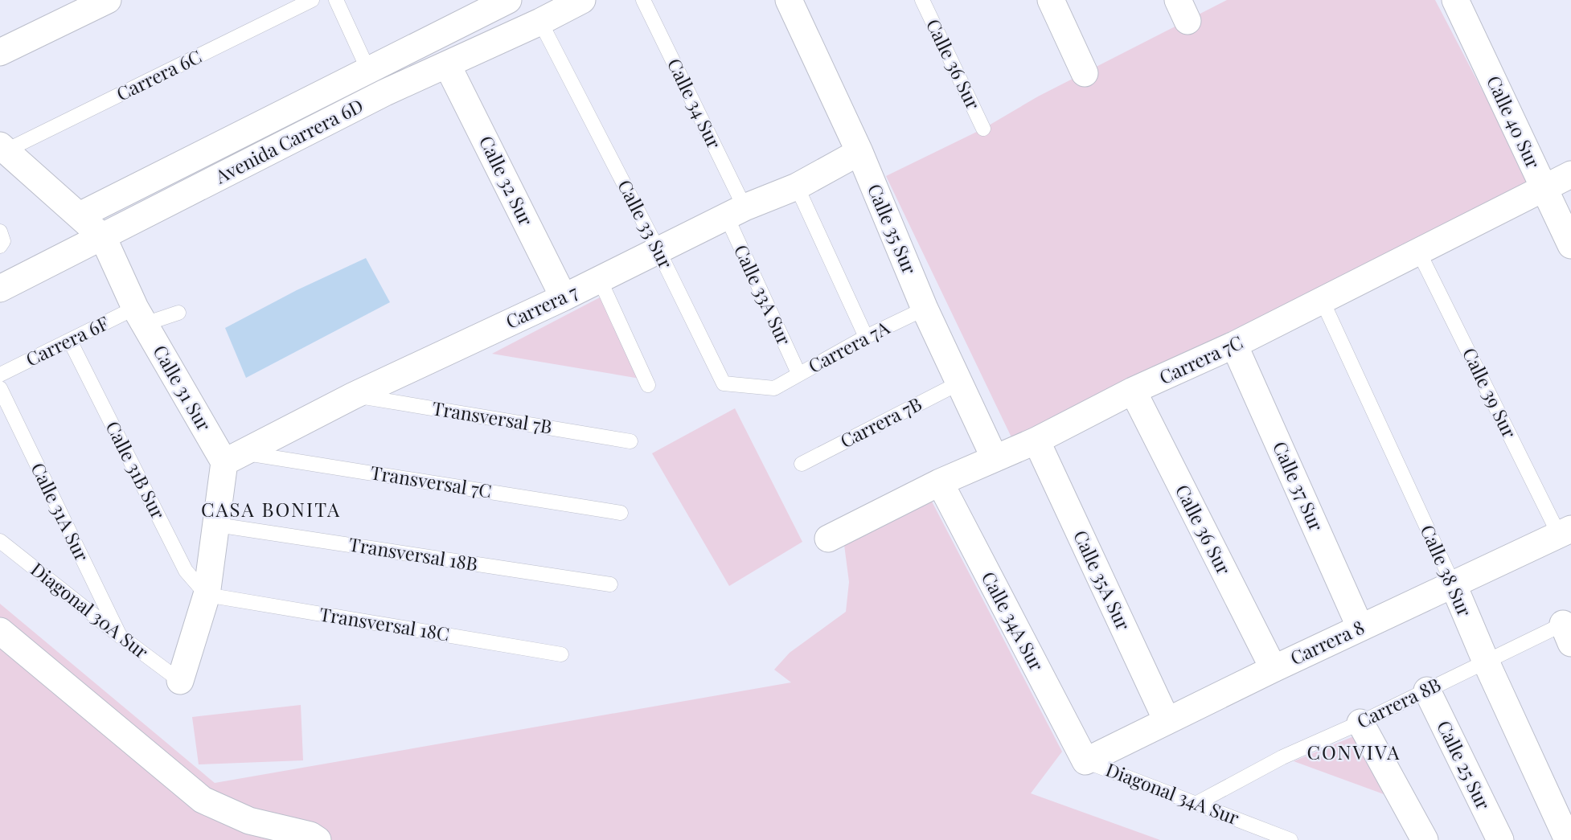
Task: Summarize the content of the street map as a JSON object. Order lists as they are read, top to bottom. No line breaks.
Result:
{"streets":{"street":["Calle 36 Sur","Calle 40 Sur","Avenida Carrera 6D","Calle 32 Sur","Calle 35 Sur","Carrera 7","Carrera 7C","Calle 31 Sur","Calle 37 Sur","Calle 38 Sur","Calle 35A Sur","Calle 34A Sur","Carrera 8","Calle 25 Sur"],"lane":["Carrera 6C","Calle 34 Sur","Calle 33 Sur","Calle 33A Sur","Carrera 6F","Carrera 7A","Calle 39 Sur","Transversal 7B","Carrera 7B","Calle 31B Sur","Transversal 7C","Calle 31A Sur","Transversal 18B","Diagonal 30A Sur","Transversal 18C","Carrera 8B","Diagonal 34A Sur"]},"crossings":[["Calle 36 Sur","Carrera 7C"],["Calle 36 Sur","Carrera 8"],["Carrera 6C","Calle 31 Sur"],["Calle 34 Sur","Calle 33A Sur"],["Calle 34 Sur","Carrera 7"],["Calle 40 Sur","Carrera 7C"],["Avenida Carrera 6D","Calle 32 Sur"],["Avenida Carrera 6D","Calle 33 Sur"],["Avenida Carrera 6D","Calle 31 Sur"],["Calle 32 Sur","Carrera 7"],["Calle 33 Sur","Carrera 7"],["Calle 33 Sur","Carrera 7A"],["Calle 35 Sur","Carrera 7"],["Calle 35 Sur","Carrera 7A"],["Calle 35 Sur","Carrera 7C"],["Calle 35 Sur","Carrera 7B"],["Calle 33A Sur","Carrera 7"],["Calle 33A Sur","Carrera 7A"],["Carrera 7","Calle 31 Sur"],["Carrera 7","Transversal 7B"],["Carrera 7","Transversal 7C"],["Carrera 6F","Calle 31 Sur"],["Carrera 6F","Calle 31B Sur"],["Carrera 7C","Calle 39 Sur"],["Carrera 7C","Calle 37 Sur"],["Carrera 7C","Calle 38 Sur"],["Carrera 7C","Calle 35A Sur"],["Carrera 7C","Calle 34A Sur"],["Calle 31 Sur","Transversal 7C"],["Calle 39 Sur","Carrera 8"],["Calle 31B Sur","Transversal 18C"],["Calle 37 Sur","Carrera 8"],["Calle 31A Sur","Diagonal 30A Sur"],["Calle 38 Sur","Carrera 8"],["Calle 38 Sur","Carrera 8B"],["Calle 35A Sur","Carrera 8"],["Calle 34A Sur","Carrera 8"],["Calle 34A Sur","Diagonal 34A Sur"],["Carrera 8","Diagonal 34A Sur"],["Carrera 8B","Calle 25 Sur"],["Carrera 8B","Diagonal 34A Sur"]],"districts":["CASA BONITA","CONVIVA"]}
